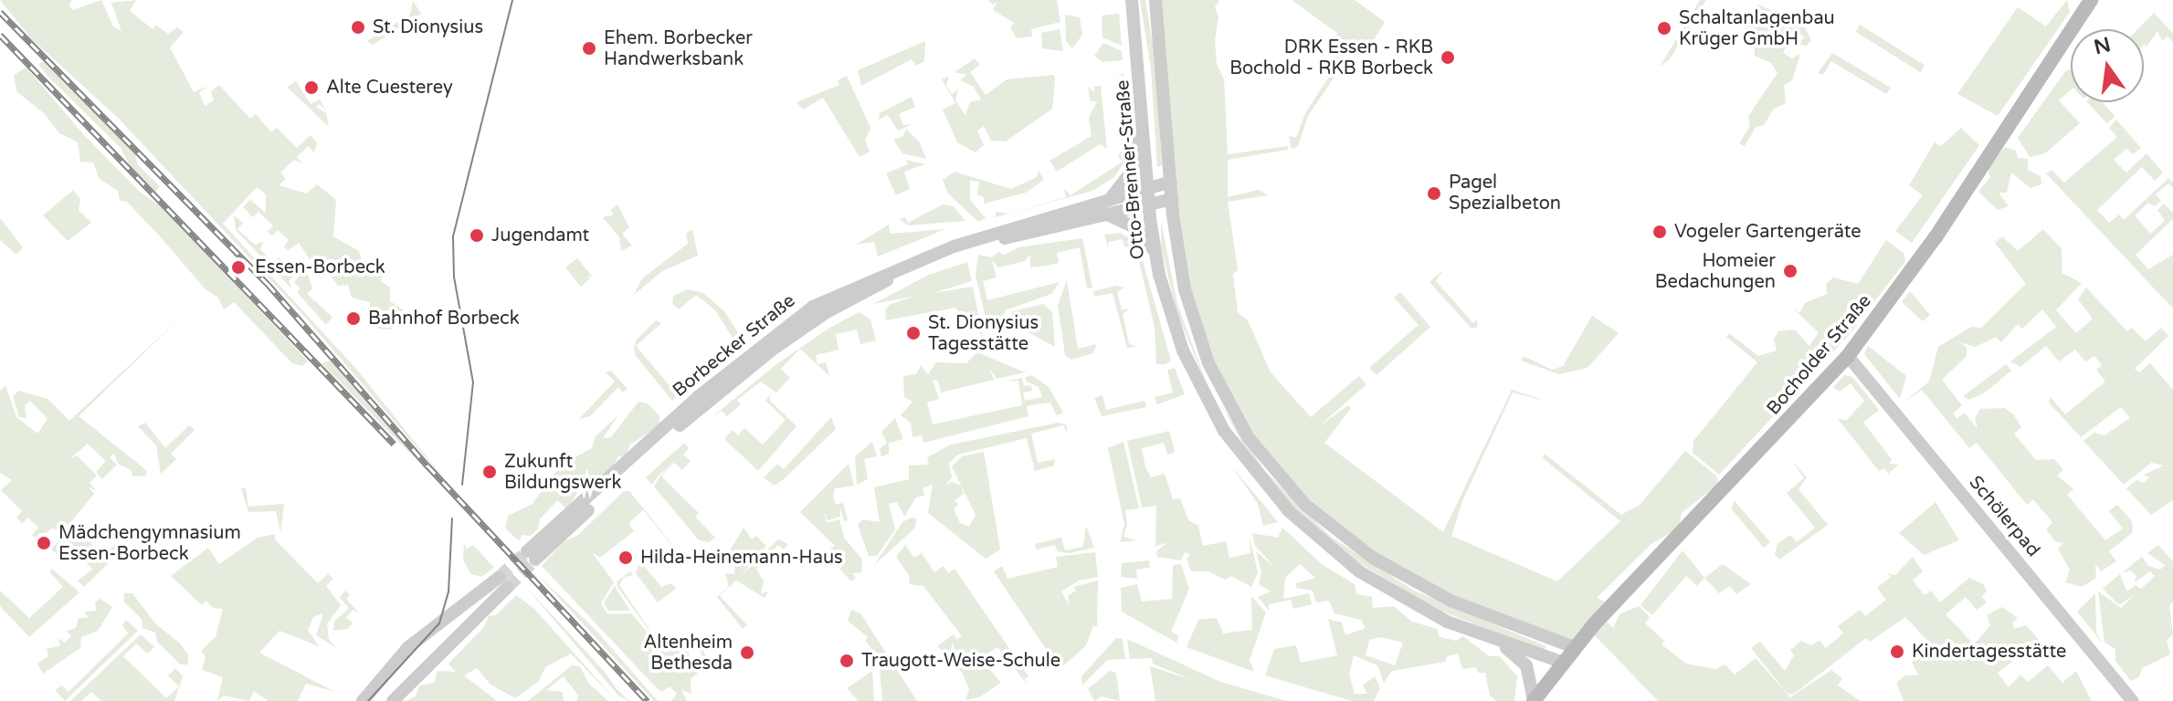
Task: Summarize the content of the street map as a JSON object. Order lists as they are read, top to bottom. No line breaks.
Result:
{"streets":{"main road":["Bocholder Straße"],"street":["Otto-Brenner-Straße","Borbecker Straße","Schölerpad"]},"crossings":[["Otto-Brenner-Straße","Borbecker Straße"],["Otto-Brenner-Straße","Bocholder Straße"],["Bocholder Straße","Schölerpad"]],"places":["St. Dionysius","Schaltanlagenbau Krüger GmbH","Ehem. Borbecker Handwerksbank","DRK Essen - RKB Bochold - RKB Borbeck","Alte Cuesterey","Pagel Spezialbeton","Vogeler Gartengeräte","Jugendamt","Essen-Borbeck","Homeier Bedachungen","Bahnhof Borbeck","St. Dionysius Tagesstätte","Zukunft Bildungswerk","Mädchengymnasium Essen-Borbeck","Hilda-Heinemann-Haus","Kindertagesstätte","Altenheim Bethesda","Traugott-Weise-Schule"],"north":"top"}
